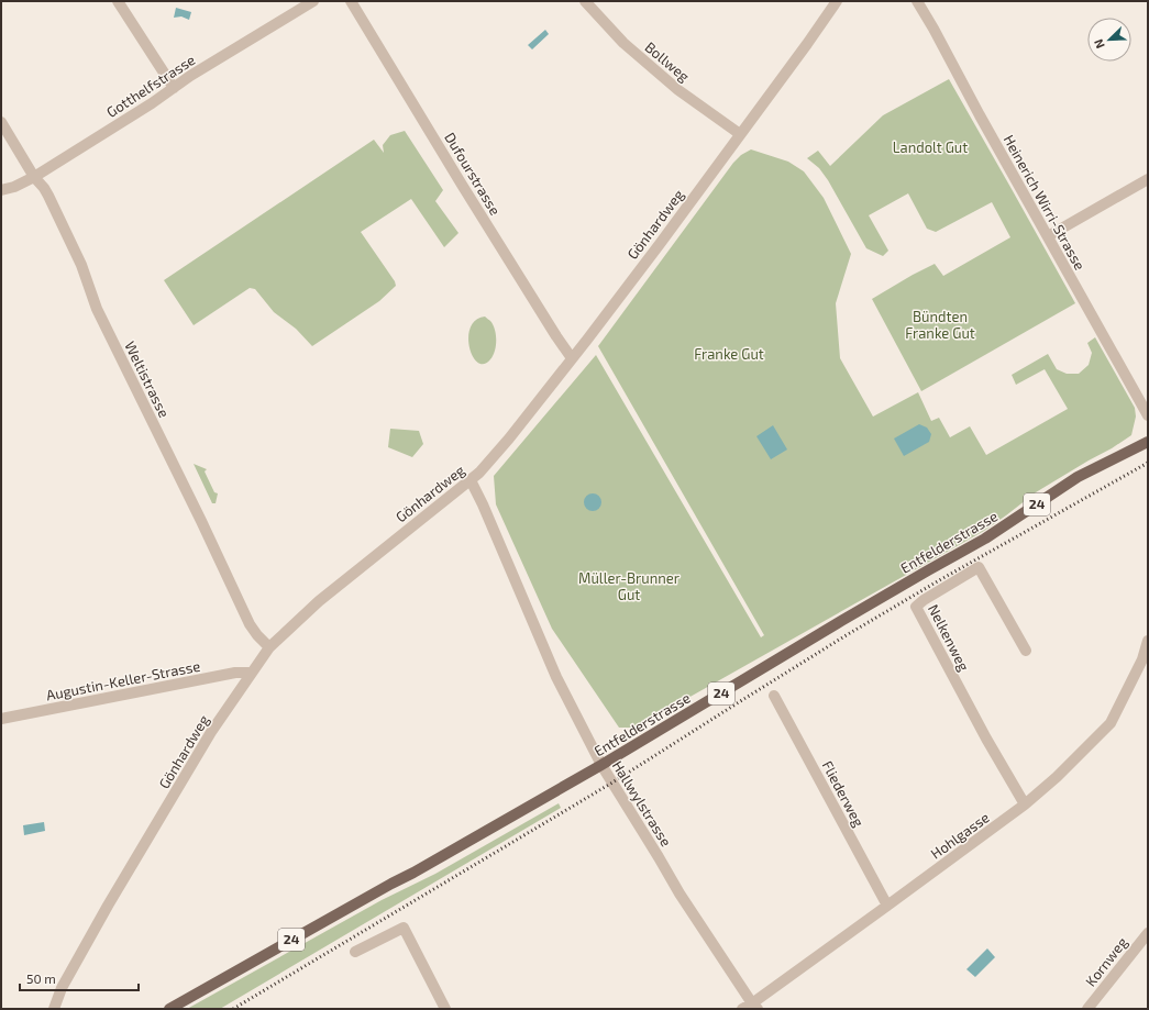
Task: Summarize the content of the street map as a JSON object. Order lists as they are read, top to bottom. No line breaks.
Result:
{"streets":{"main road":["24","Entfelderstrasse"],"street":["Bollweg","Gotthelfstrasse","Dufourstrasse","Heinerich Wirri-Strasse","Gönhardweg","Weltistrasse","Nelkenweg","Augustin-Keller-Strasse","Fliederweg","Hallwylstrasse","Hohlgasse","Kornweg"]},"crossings":[["Bollweg","Gönhardweg"],["Gotthelfstrasse","Weltistrasse"],["Dufourstrasse","Gönhardweg"],["Gönhardweg","Weltistrasse"],["Gönhardweg","Augustin-Keller-Strasse"],["Gönhardweg","Hallwylstrasse"],["Entfelderstrasse","Hallwylstrasse"],["Nelkenweg","Hohlgasse"],["Fliederweg","Hohlgasse"],["Hallwylstrasse","Hohlgasse"]],"parks":["Landolt Gut","Bündten Franke Gut","Franke Gut","Müller-Brunner Gut"],"scale_bar":"50 m","north":"bottom left"}
